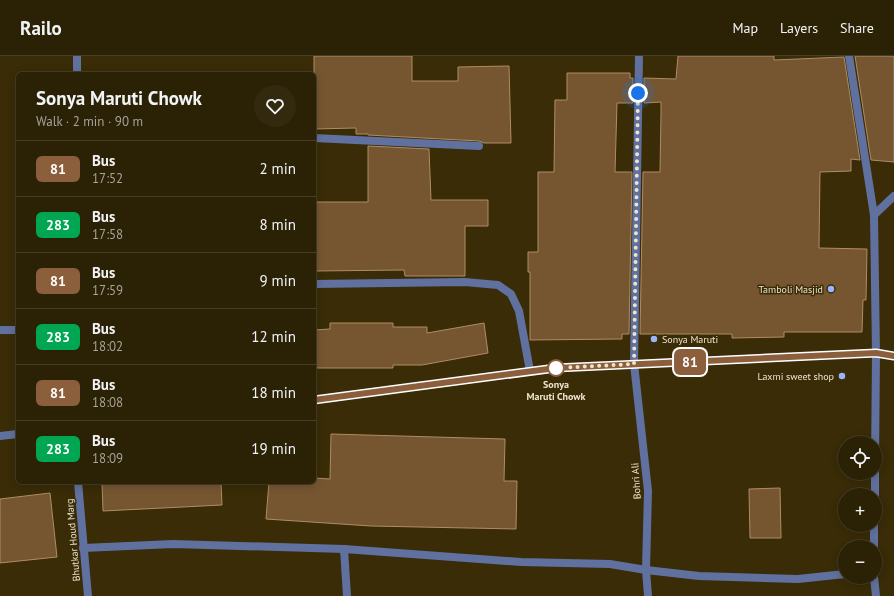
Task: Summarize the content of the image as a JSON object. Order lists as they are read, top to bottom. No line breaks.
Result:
{"streets":{"street":["Bohri Ali","Bhutkar Houd Marg"]},"places":["Tamboli Masjid","Sonya Maruti","Sonya Maruti Chowk","Laxmi sweet shop"],"lines":["bus line 81"],"page":{"header":"Railo","nav":["Map","Layers","Share"],"on_map":"81","heading":["Sonya Maruti Chowk","Walk · 2 min · 90 m"],"list":[{"mark":"81","name":"Bus","note":"17:52","value":"2 min"},{"mark":"283","name":"Bus","note":"17:58","value":"8 min"},{"mark":"81","name":"Bus","note":"17:59","value":"9 min"},{"mark":"283","name":"Bus","note":"18:02","value":"12 min"},{"mark":"81","name":"Bus","note":"18:08","value":"18 min"},{"mark":"283","name":"Bus","note":"18:09","value":"19 min"}],"map_buttons":["+","−"]}}
